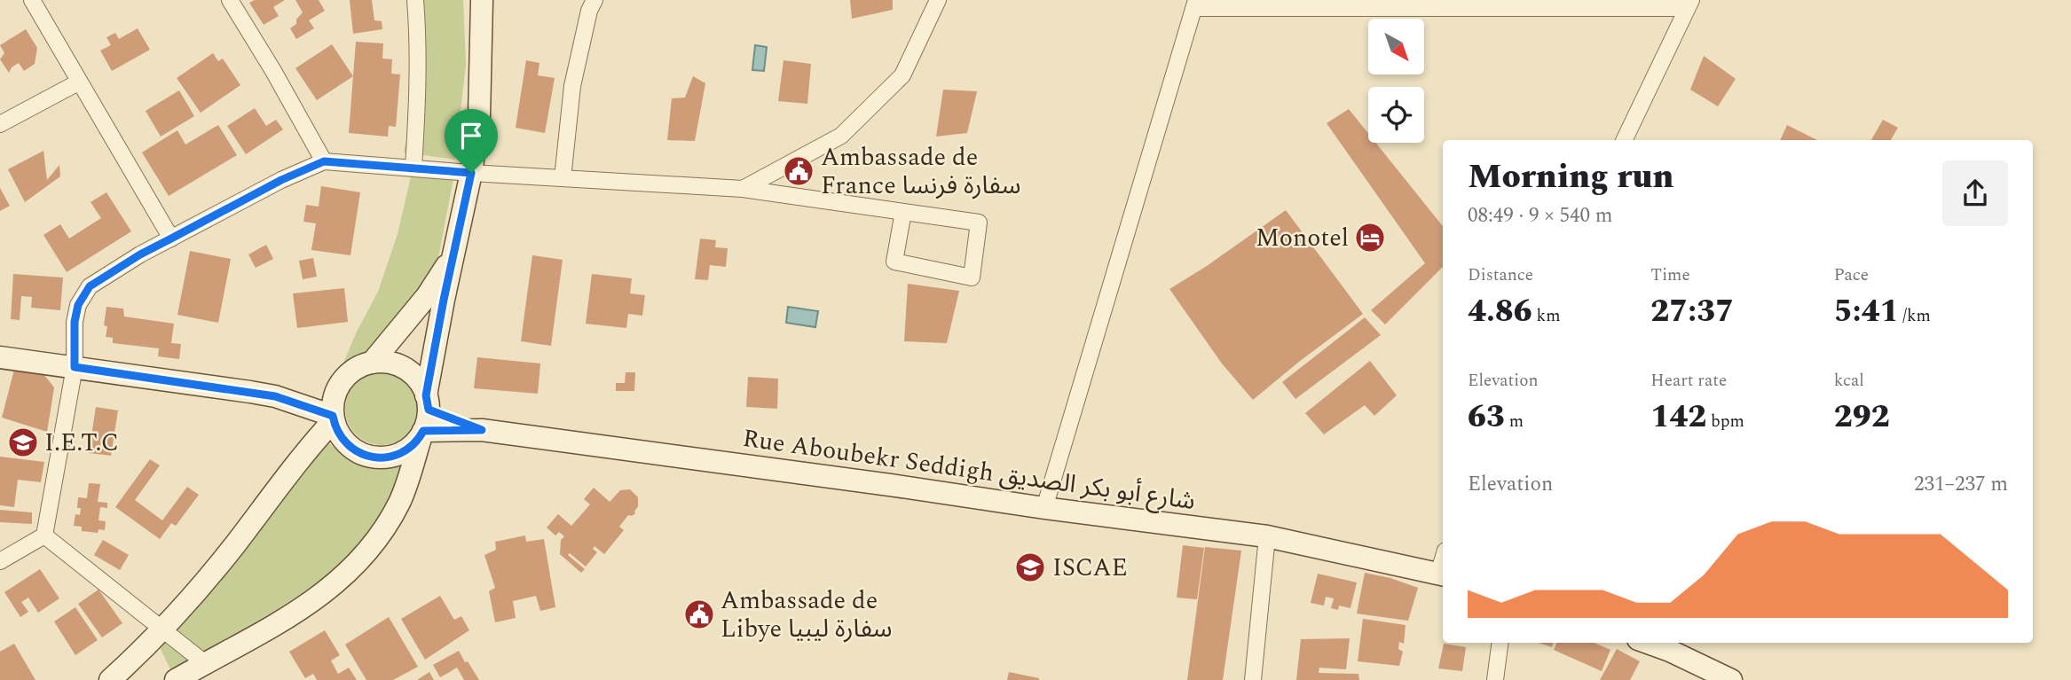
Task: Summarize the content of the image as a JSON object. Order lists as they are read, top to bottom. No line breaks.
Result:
{"streets":{"street":["Rue Aboubekr Seddigh شارع أبو بكر الصديق"]},"places":{"public building":["Ambassade de France سفارة فرنسا","Ambassade de Libye سفارة ليبيا"],"hotel":["Monotel"],"school or university":["I.E.T.C","ISCAE"]},"north":"bottom right","page":{"heading":["Morning run","08:49 · 9 × 540 m"],"stats":[["Distance","4.86 km"],["Time","27:37"],["Pace","5:41 /km"],["Elevation","63 m"],["Heart rate","142 bpm"],["kcal","292"]],"chart":["Elevation","231–237 m"]}}
